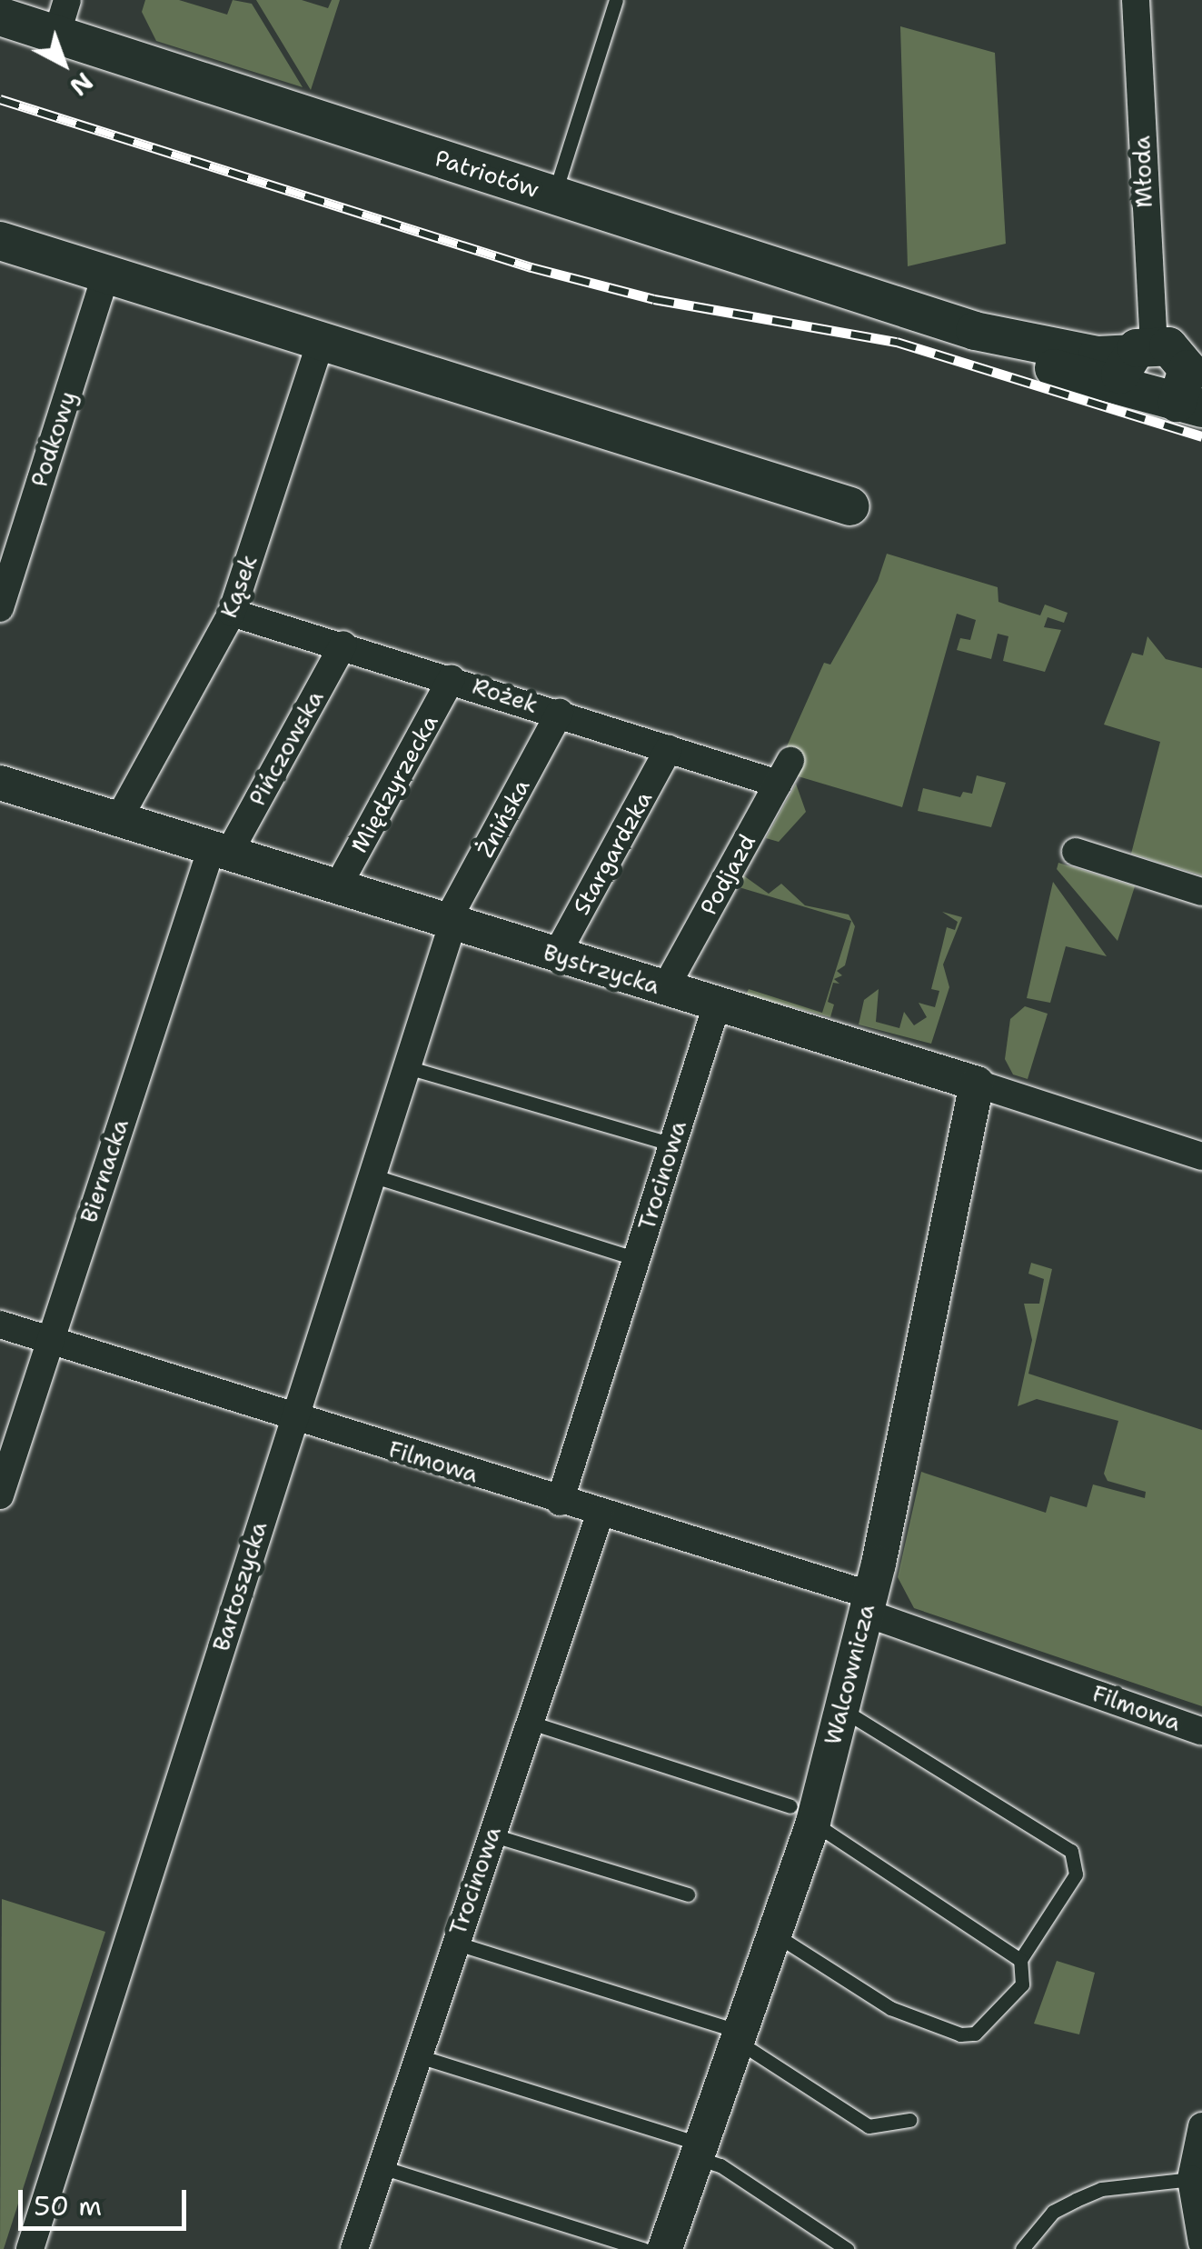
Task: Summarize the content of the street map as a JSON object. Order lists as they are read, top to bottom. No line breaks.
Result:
{"streets":{"main road":["Patriotów"],"street":["Młoda","Podkowy","Kąsek","Rożek","Pińczowska","Międzyrzecka","Żnińska","Stargardzka","Podjazd","Bystrzycka","Biernacka","Trocinowa","Filmowa","Bartoszycka","Walcownicza"]},"crossings":[["Młoda","Patriotów"],["Kąsek","Rożek"],["Kąsek","Bystrzycka"],["Rożek","Pińczowska"],["Rożek","Międzyrzecka"],["Rożek","Żnińska"],["Rożek","Stargardzka"],["Rożek","Podjazd"],["Pińczowska","Bystrzycka"],["Pińczowska","Biernacka"],["Międzyrzecka","Bystrzycka"],["Żnińska","Bystrzycka"],["Żnińska","Bartoszycka"],["Stargardzka","Bystrzycka"],["Podjazd","Bystrzycka"],["Bystrzycka","Biernacka"],["Bystrzycka","Trocinowa"],["Bystrzycka","Bartoszycka"],["Bystrzycka","Walcownicza"],["Biernacka","Filmowa"],["Trocinowa","Filmowa"],["Filmowa","Bartoszycka"],["Filmowa","Walcownicza"]],"scale_bar":"50 m","north":"bottom right"}
